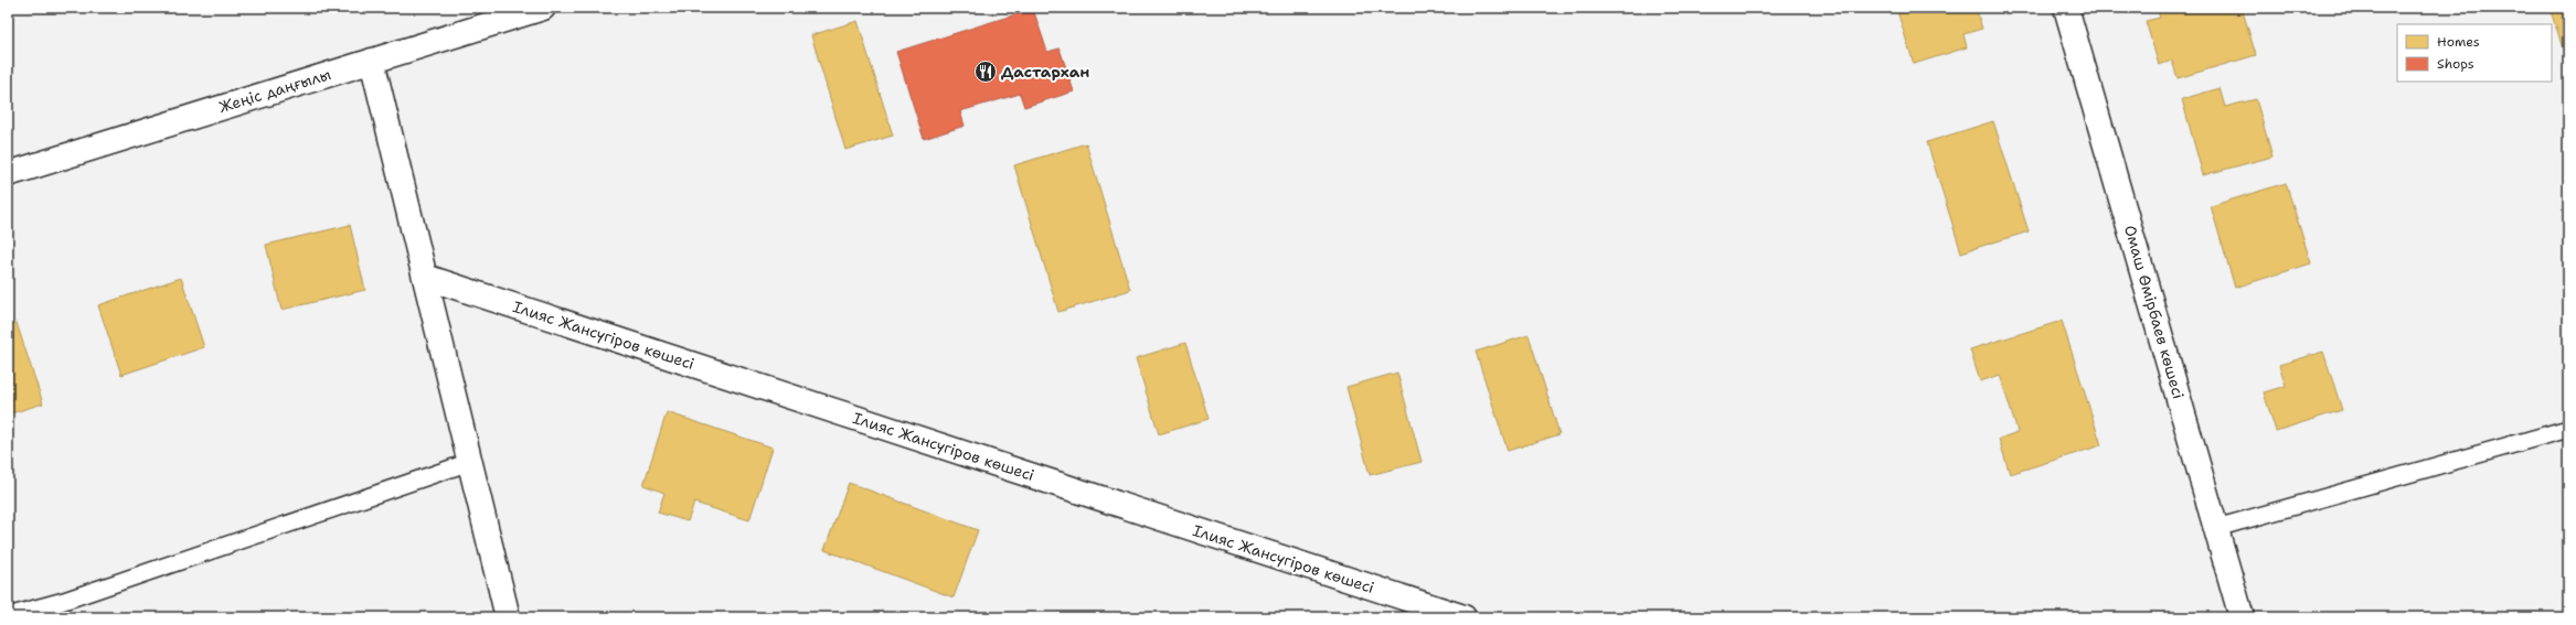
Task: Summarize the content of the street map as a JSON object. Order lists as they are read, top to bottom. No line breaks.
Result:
{"streets":{"street":["Жеңіс даңғылы","Омаш Өмірбаев көшесі","Ілияс Жансүгіров көшесі"]},"places":{"restaurant":["Дастархан"]},"legend":["Homes","Shops"]}
